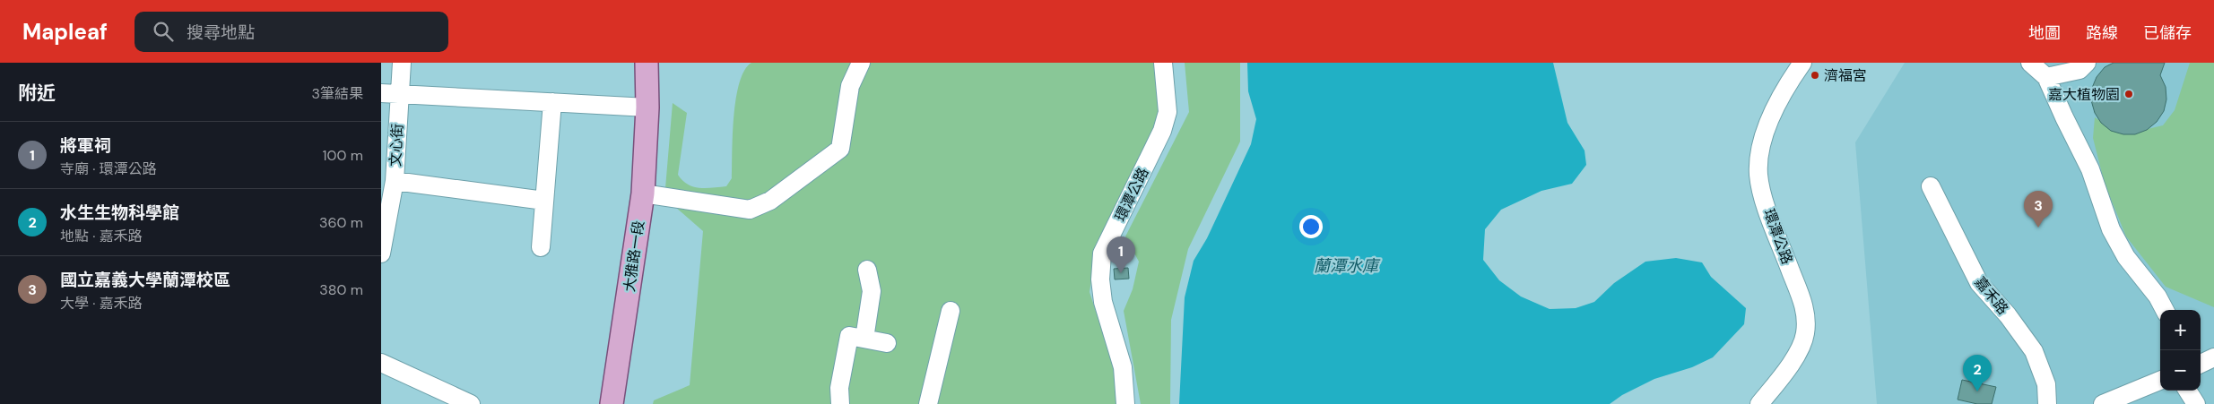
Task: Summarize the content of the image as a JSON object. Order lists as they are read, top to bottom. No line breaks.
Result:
{"streets":{"main road":["大雅路一段"],"street":["文心街","環潭公路","嘉禾路"]},"water":["蘭潭水庫"],"places":["濟福宮","嘉大植物園"],"page":{"header":"Mapleaf","search":"搜尋地點","nav":["地圖","路線","已儲存"],"heading":["附近","3筆結果"],"list":[{"mark":"1","name":"將軍祠","note":"寺廟 · 環潭公路","value":"100 m"},{"mark":"2","name":"水生生物科學館","note":"地點 · 嘉禾路","value":"360 m"},{"mark":"3","name":"國立嘉義大學蘭潭校區","note":"大學 · 嘉禾路","value":"380 m"}],"pins":["3","1","2"],"map_buttons":["+","−"]}}
